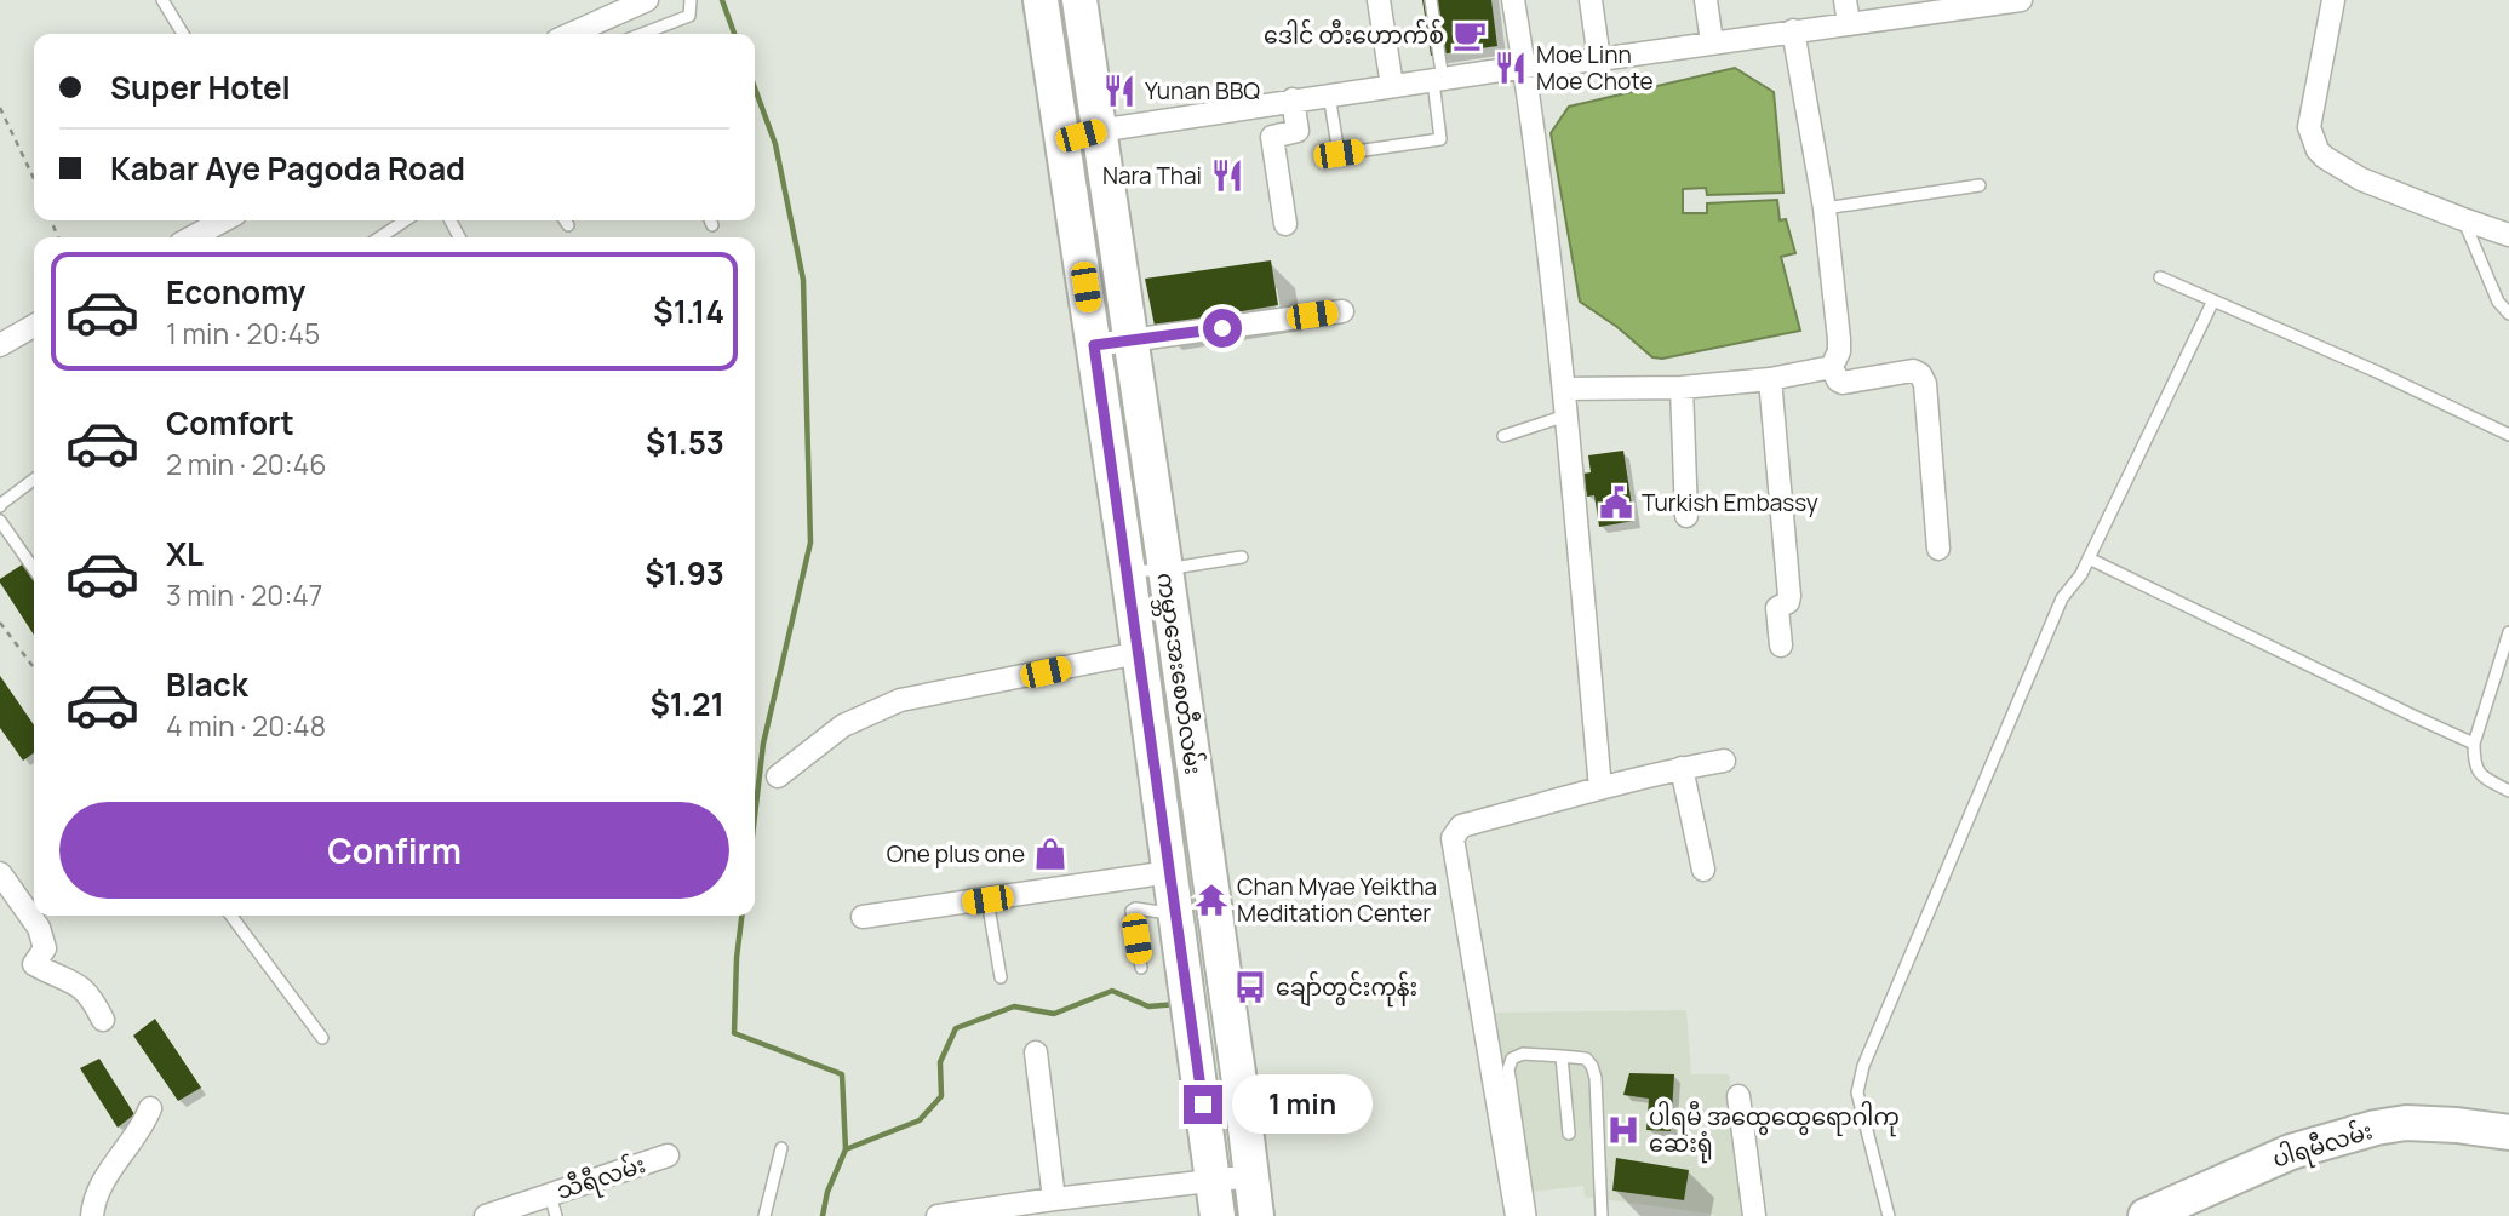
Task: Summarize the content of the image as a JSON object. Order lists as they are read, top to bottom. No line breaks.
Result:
{"streets":{"main road":["ကမ္ဘာအေးစေတီလမ်း","ပါရမီလမ်း"],"street":["သီရီလမ်း"]},"places":{"cafe":["ဒေါင် တီးဟောက်စ်"],"restaurant":["Moe Linn Moe Chote","Yunan BBQ","Nara Thai"],"public building":["Turkish Embassy"],"shop":["One plus one"],"temple":["Chan Myae Yeiktha Meditation Center"],"bus stop":["ချော်တွင်းကုန်း"],"hospital":["ပါရမီ အထွေထွေရောဂါကု ဆေးရုံ"]},"page":{"banner":["Super Hotel","Kabar Aye Pagoda Road"],"list":[{"name":"Economy","note":"1 min · 20:45","value":"$1.14"},{"name":"Comfort","note":"2 min · 20:46","value":"$1.53"},{"name":"XL","note":"3 min · 20:47","value":"$1.93"},{"name":"Black","note":"4 min · 20:48","value":"$1.21"}],"buttons":"Confirm","bubble":"1 min"}}
